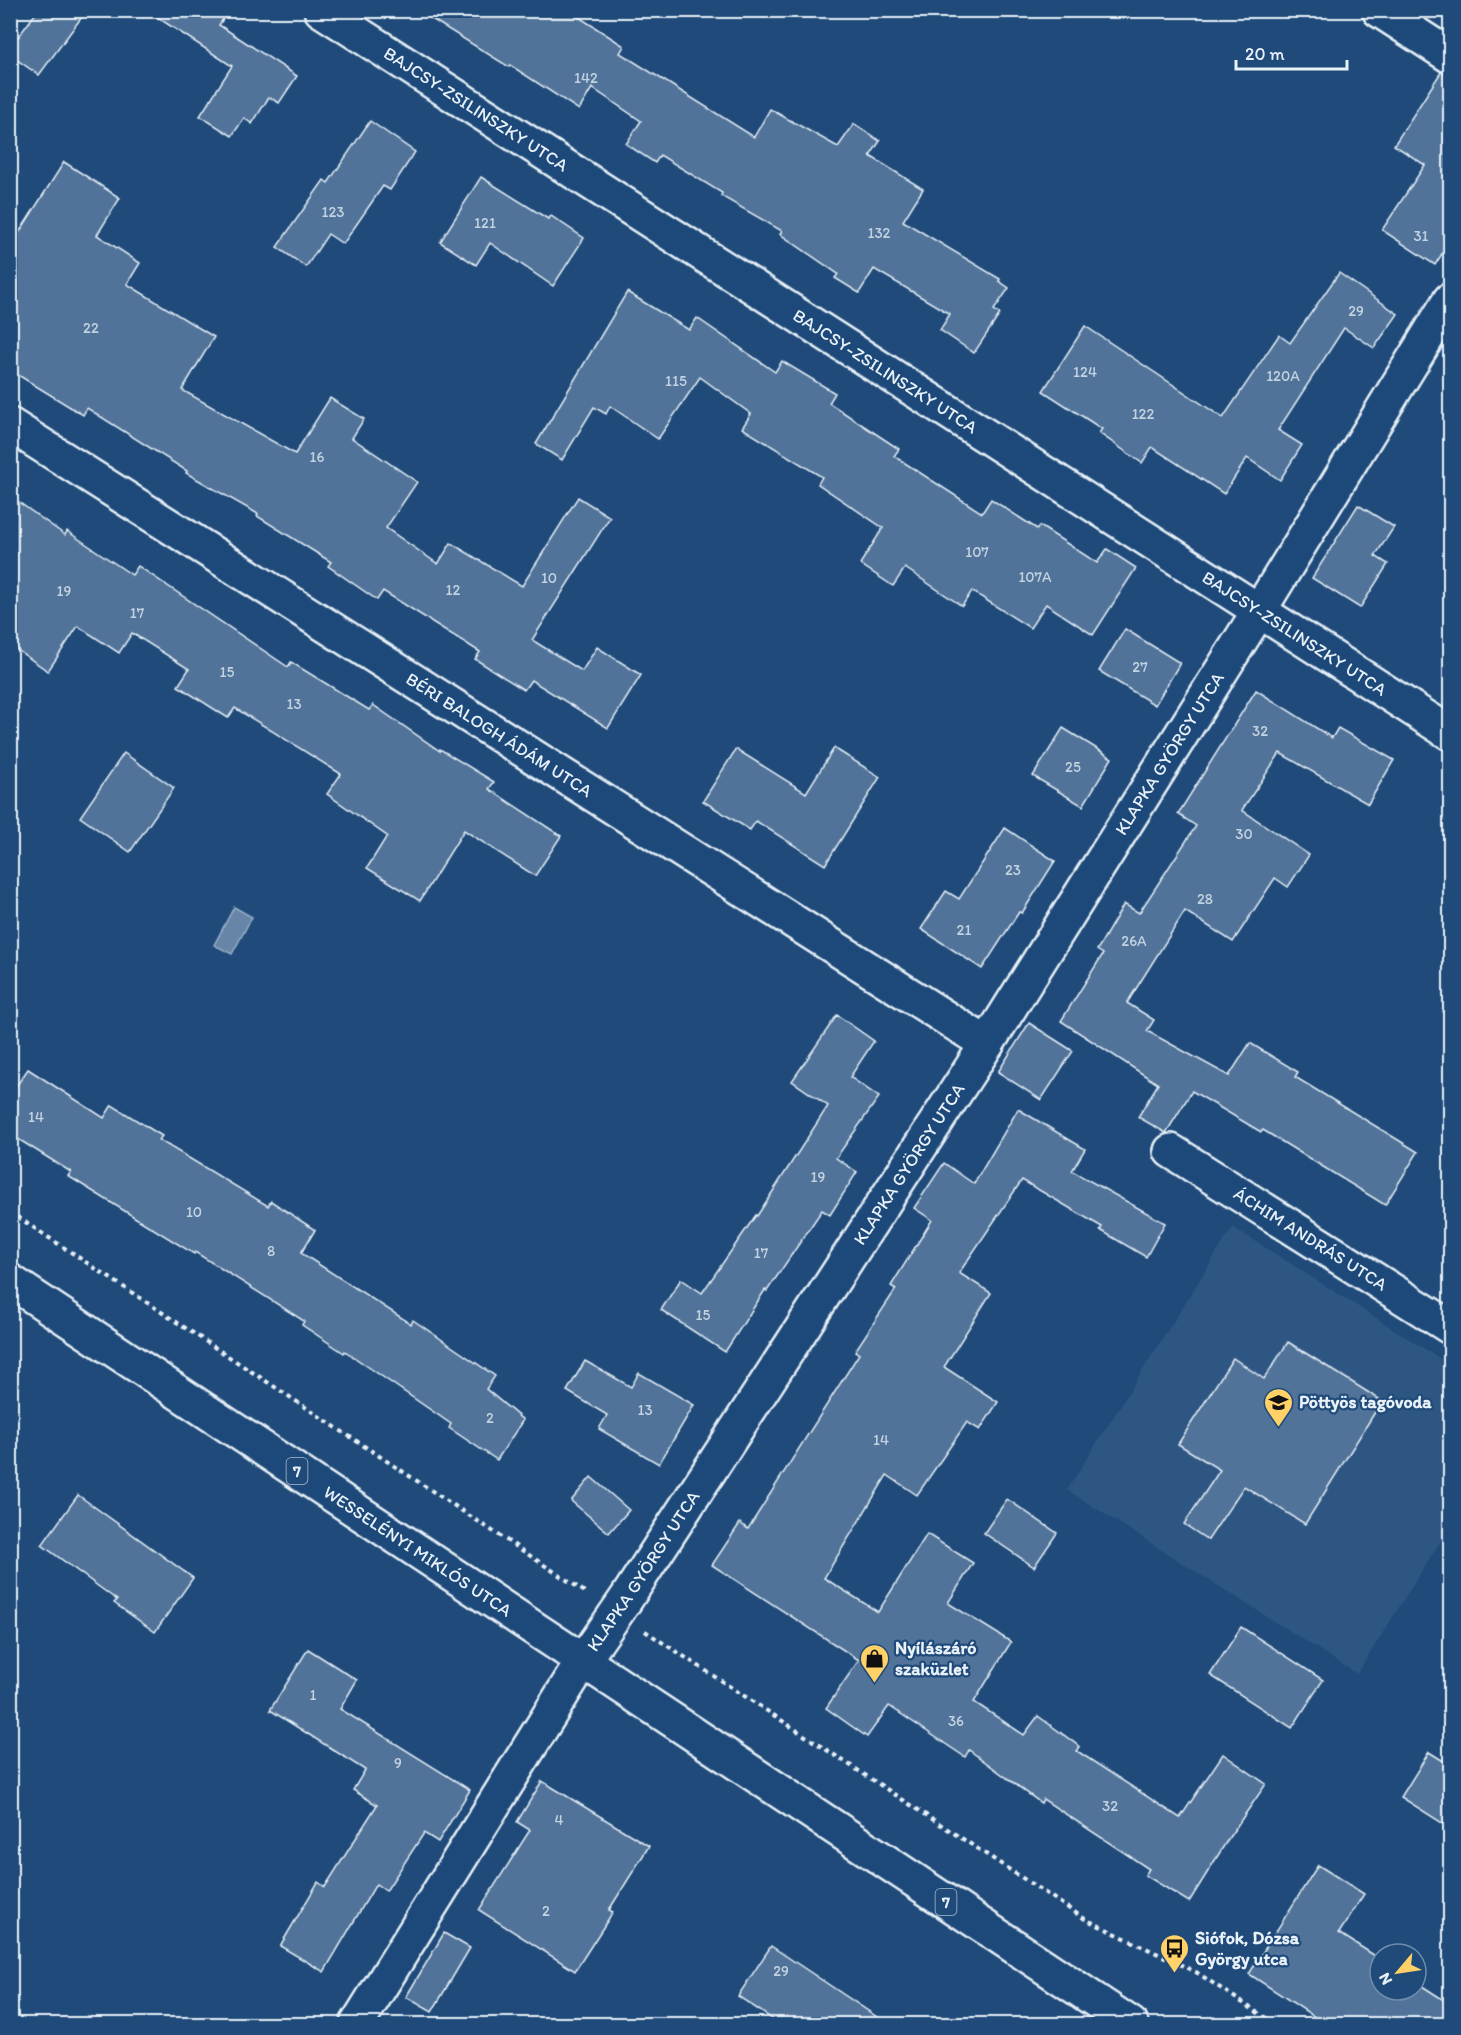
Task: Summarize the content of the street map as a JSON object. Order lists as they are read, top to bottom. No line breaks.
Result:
{"streets":{"street":["BAJCSY-ZSILINSZKY UTCA","BÉRI BALOGH ÁDÁM UTCA","KLAPKA GYÖRGY UTCA","ÁCHIM ANDRÁS UTCA","7","WESSELÉNYI MIKLÓS UTCA"]},"crossings":[["BAJCSY-ZSILINSZKY UTCA","KLAPKA GYÖRGY UTCA"],["BÉRI BALOGH ÁDÁM UTCA","KLAPKA GYÖRGY UTCA"],["KLAPKA GYÖRGY UTCA","WESSELÉNYI MIKLÓS UTCA"]],"places":{"school or university":["Pöttyös tagóvoda"],"shop":["Nyílászáró szaküzlet"],"bus stop":["Siófok, Dózsa György utca"]},"house_numbers":["142","123","121","132","31","29","22","124","120A","115","122","16","107","107A","10","12","19","17","27","15","13","32","25","30","23","28","21","26A","14","19","10","8","17","15","13","2","14","1","36","9","32","4","2","29"],"scale_bar":"20 m","north":"bottom left"}
